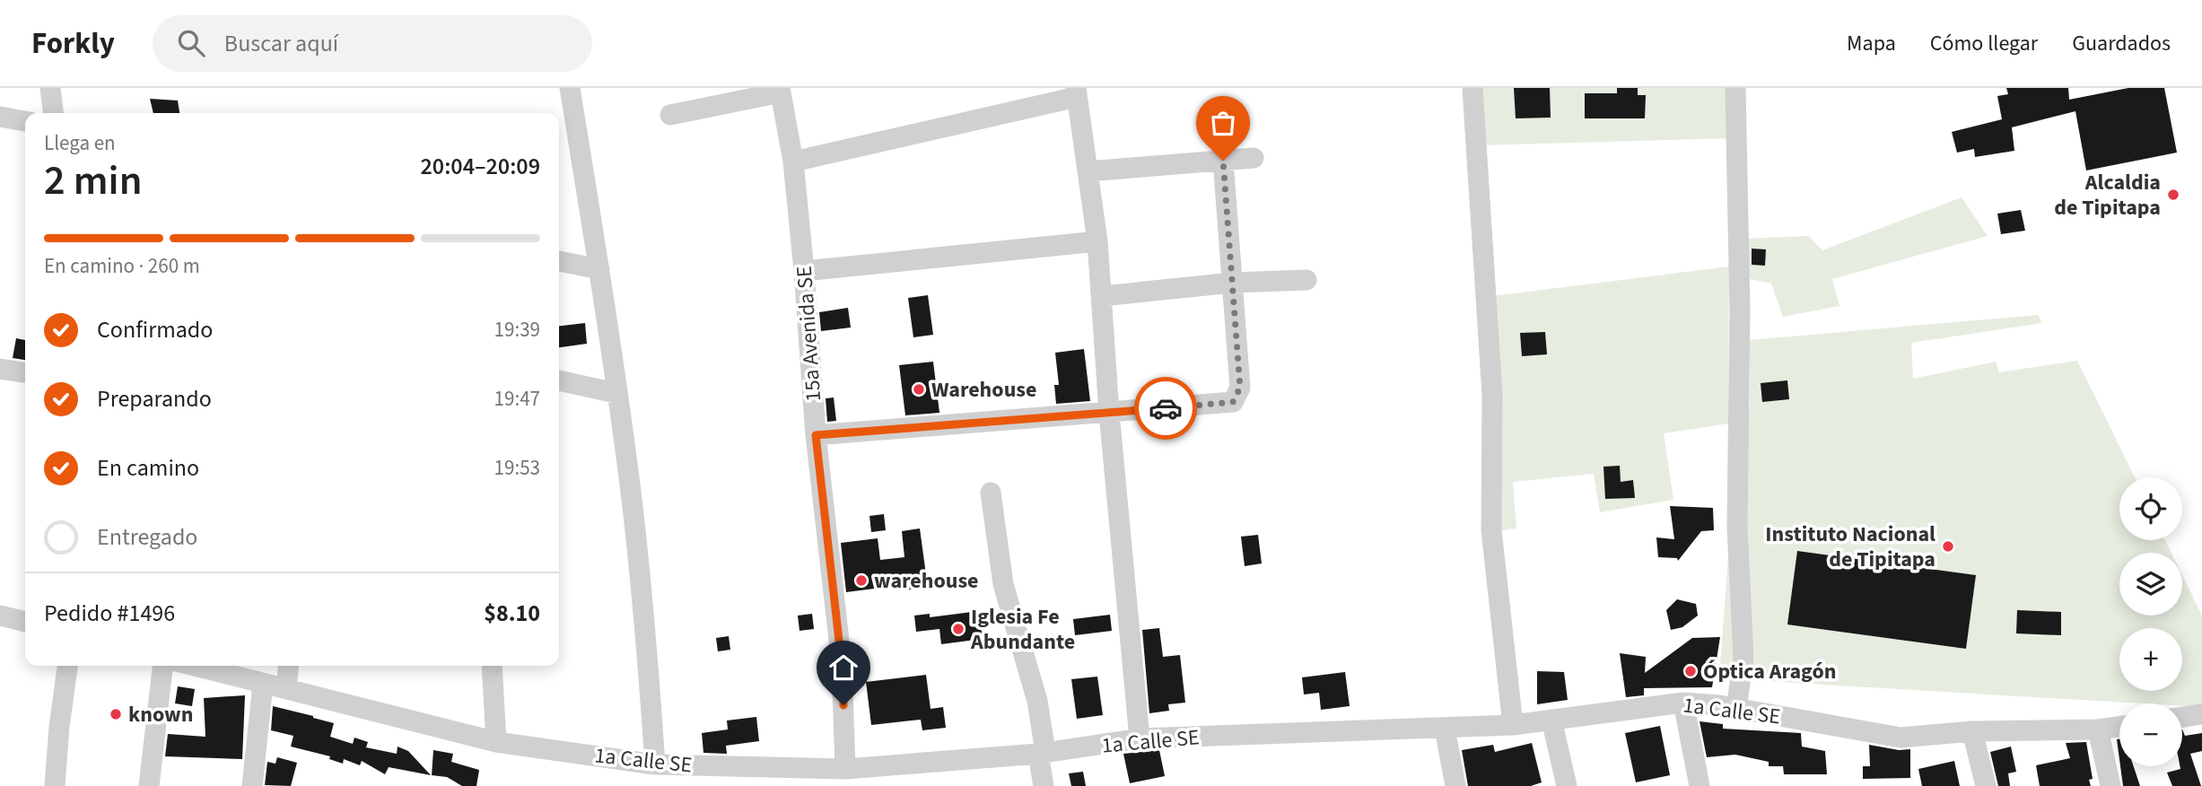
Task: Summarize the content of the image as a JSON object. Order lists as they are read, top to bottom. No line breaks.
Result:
{"streets":{"street":["15a Avenida SE","1a Calle SE"]},"crossings":[["15a Avenida SE","1a Calle SE"]],"places":["Alcaldia de Tipitapa","Warehouse","Instituto Nacional de Tipitapa","warehouse","Iglesia Fe Abundante","Óptica Aragón","known"],"page":{"header":"Forkly","search":"Buscar aquí","nav":["Mapa","Cómo llegar","Guardados"],"heading":["2 min","Llega en","20:04–20:09"],"panel":["Pedido #1496","$8.10"],"bar":"En camino · 260 m","list":[["Confirmado","19:39"],["Preparando","19:47"],["En camino","19:53"],"Entregado"],"map_buttons":["+","−"]}}
